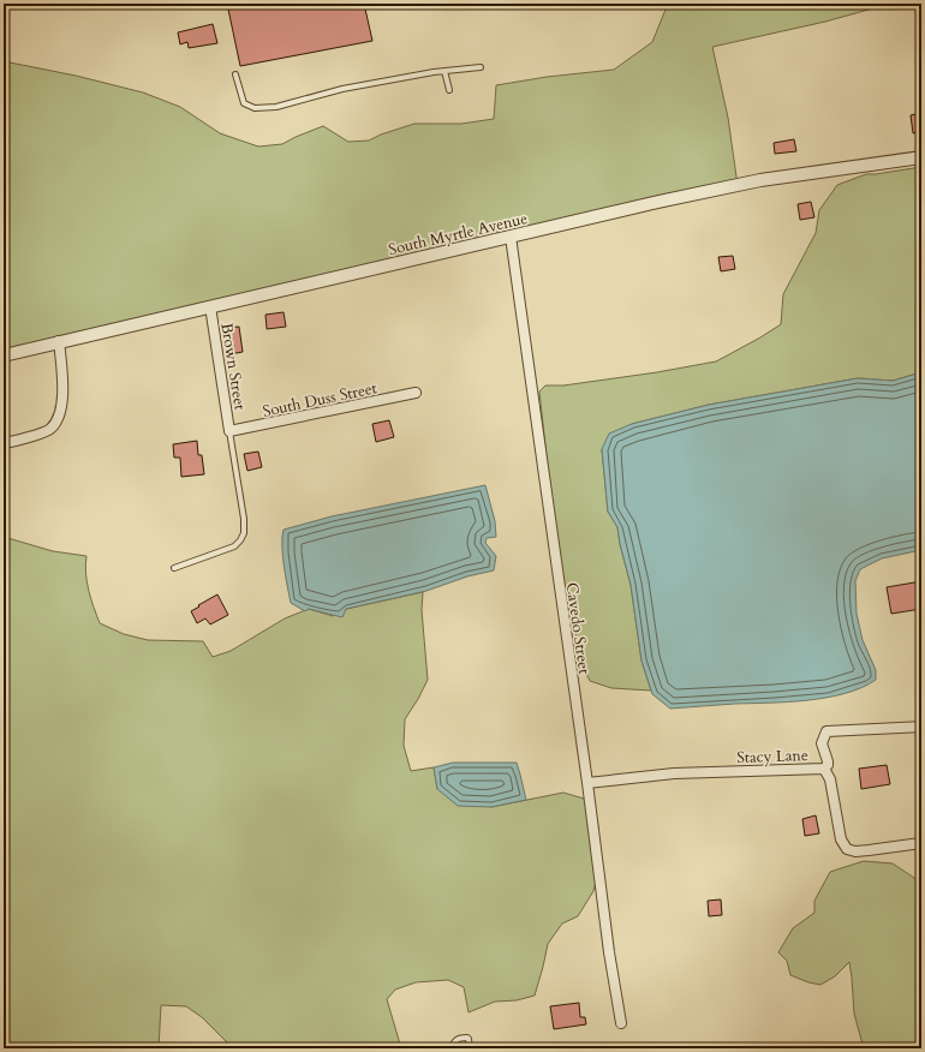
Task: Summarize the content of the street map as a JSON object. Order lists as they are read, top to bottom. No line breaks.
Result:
{"streets":{"street":["South Myrtle Avenue","Brown Street","South Duss Street","Cavedo Street","Stacy Lane"]},"crossings":[["South Myrtle Avenue","Brown Street"],["South Myrtle Avenue","Cavedo Street"],["Brown Street","South Duss Street"],["Cavedo Street","Stacy Lane"]]}
